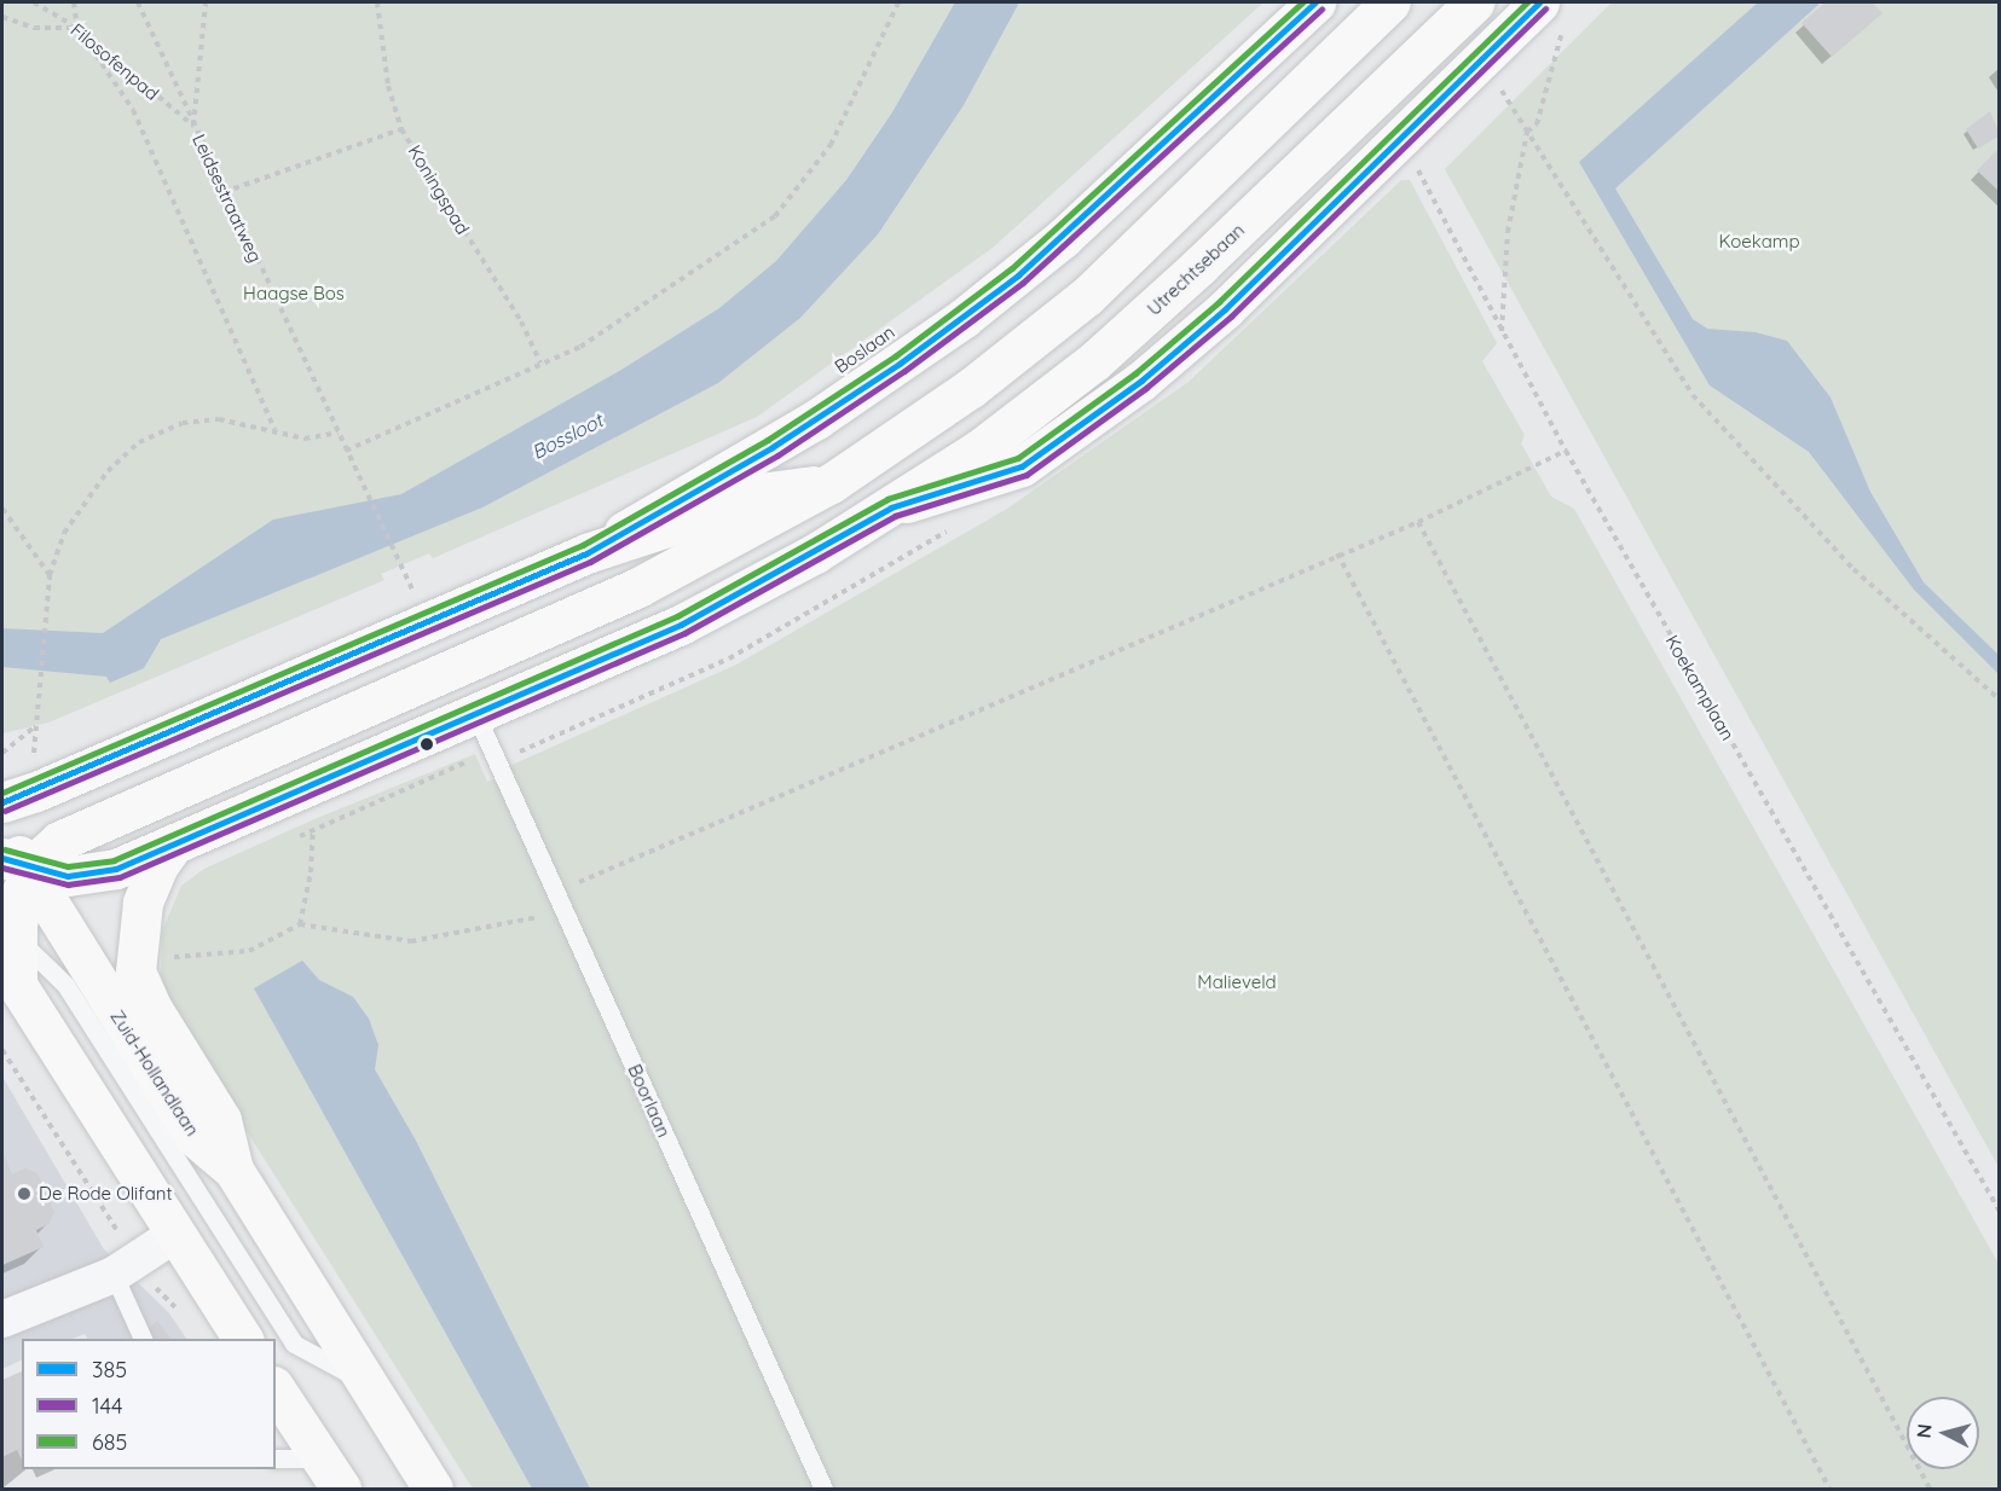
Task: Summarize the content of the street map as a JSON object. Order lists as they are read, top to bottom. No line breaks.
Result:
{"streets":{"main road":["Utrechtsebaan","Boslaan","Zuid-Hollandlaan"],"lane":["Boorlaan"],"path":["Filosofenpad","Koningspad","Leidsestraatweg","Koekamplaan"]},"crossings":[["Filosofenpad","Leidsestraatweg"]],"water":["Bossloot"],"parks":["Koekamp","Haagse Bos","Malieveld"],"places":["De Rode Olifant"],"lines":["transit line 385","transit line 685","transit line 144"],"legend":["385","144","685"],"north":"left"}
